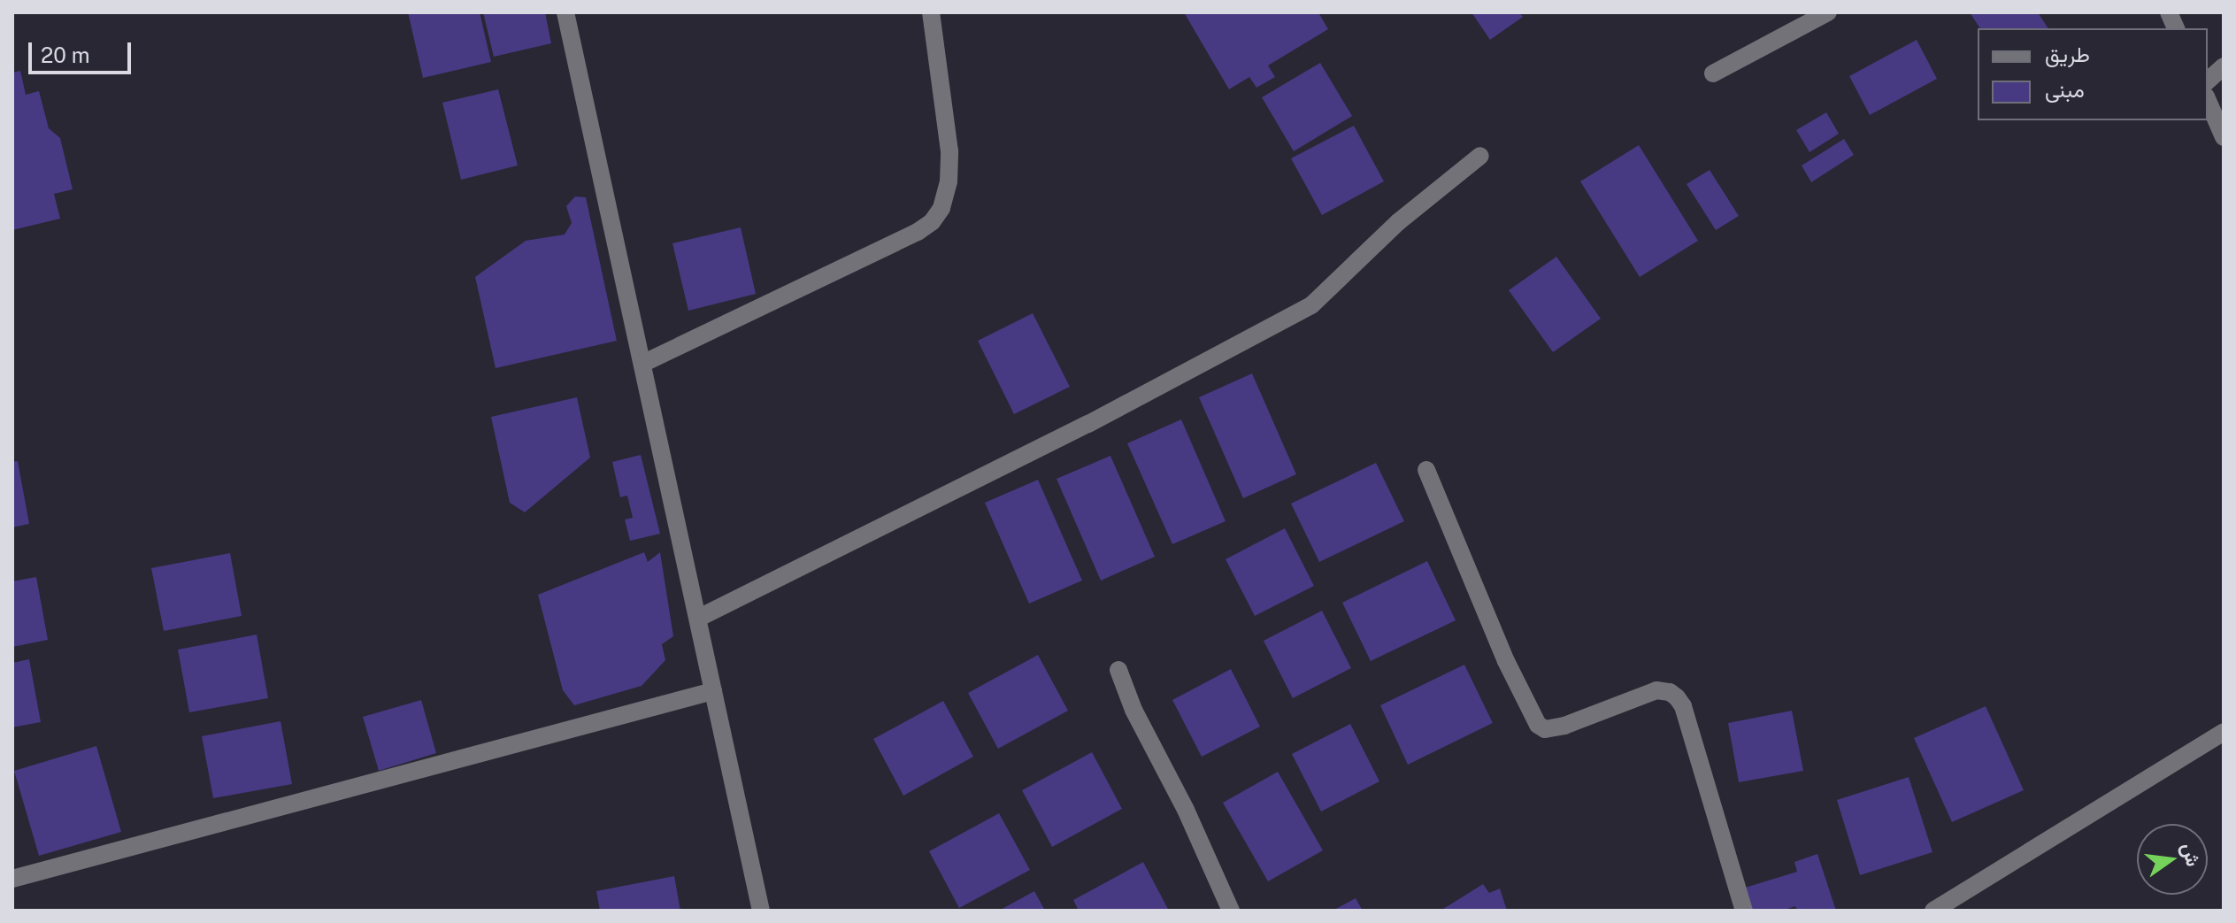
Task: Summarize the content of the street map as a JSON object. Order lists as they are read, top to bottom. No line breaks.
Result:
{"legend":["طريق","مبنى"],"scale_bar":"20 m","north":"right"}
